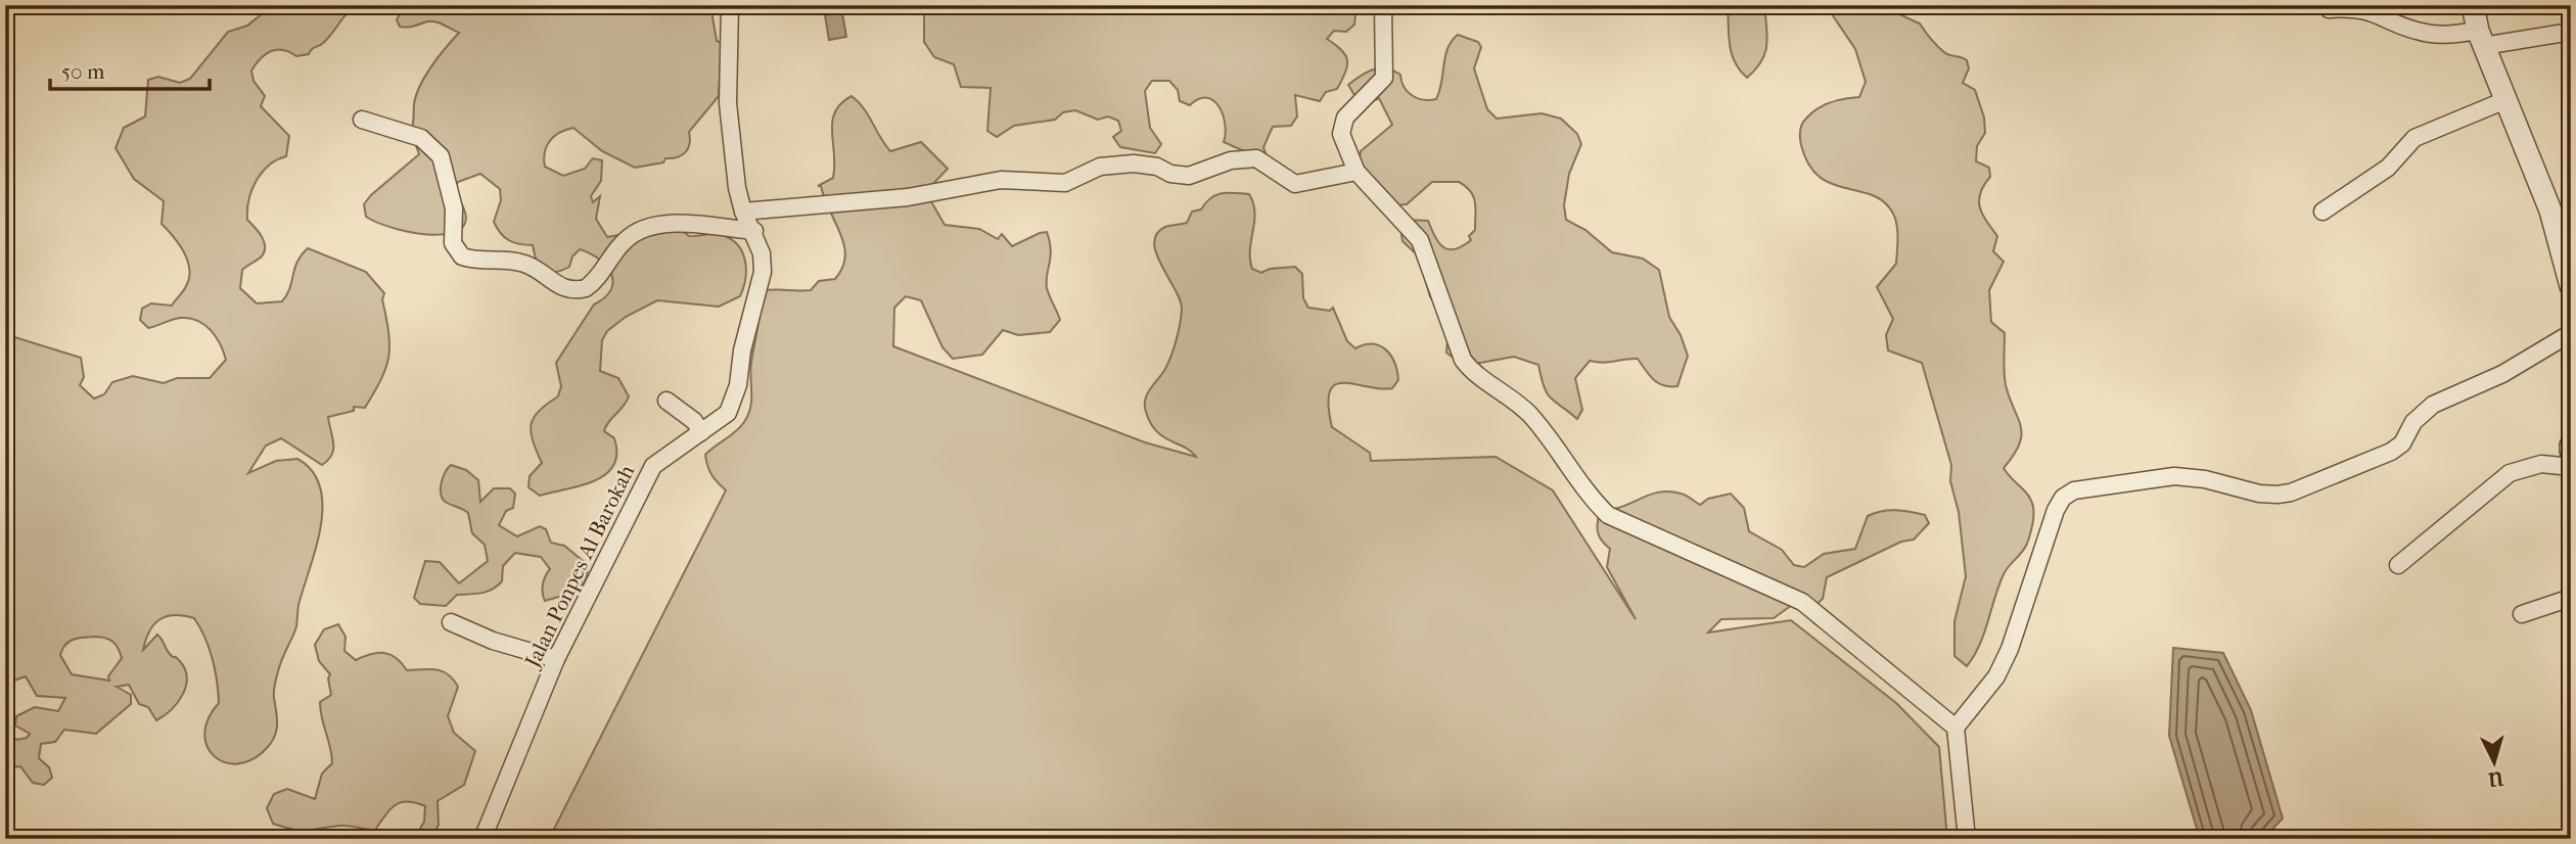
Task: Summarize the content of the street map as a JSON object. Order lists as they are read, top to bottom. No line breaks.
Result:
{"streets":{"street":["Jalan Ponpes Al Barokah"]},"scale_bar":"50 m","north":"bottom"}
